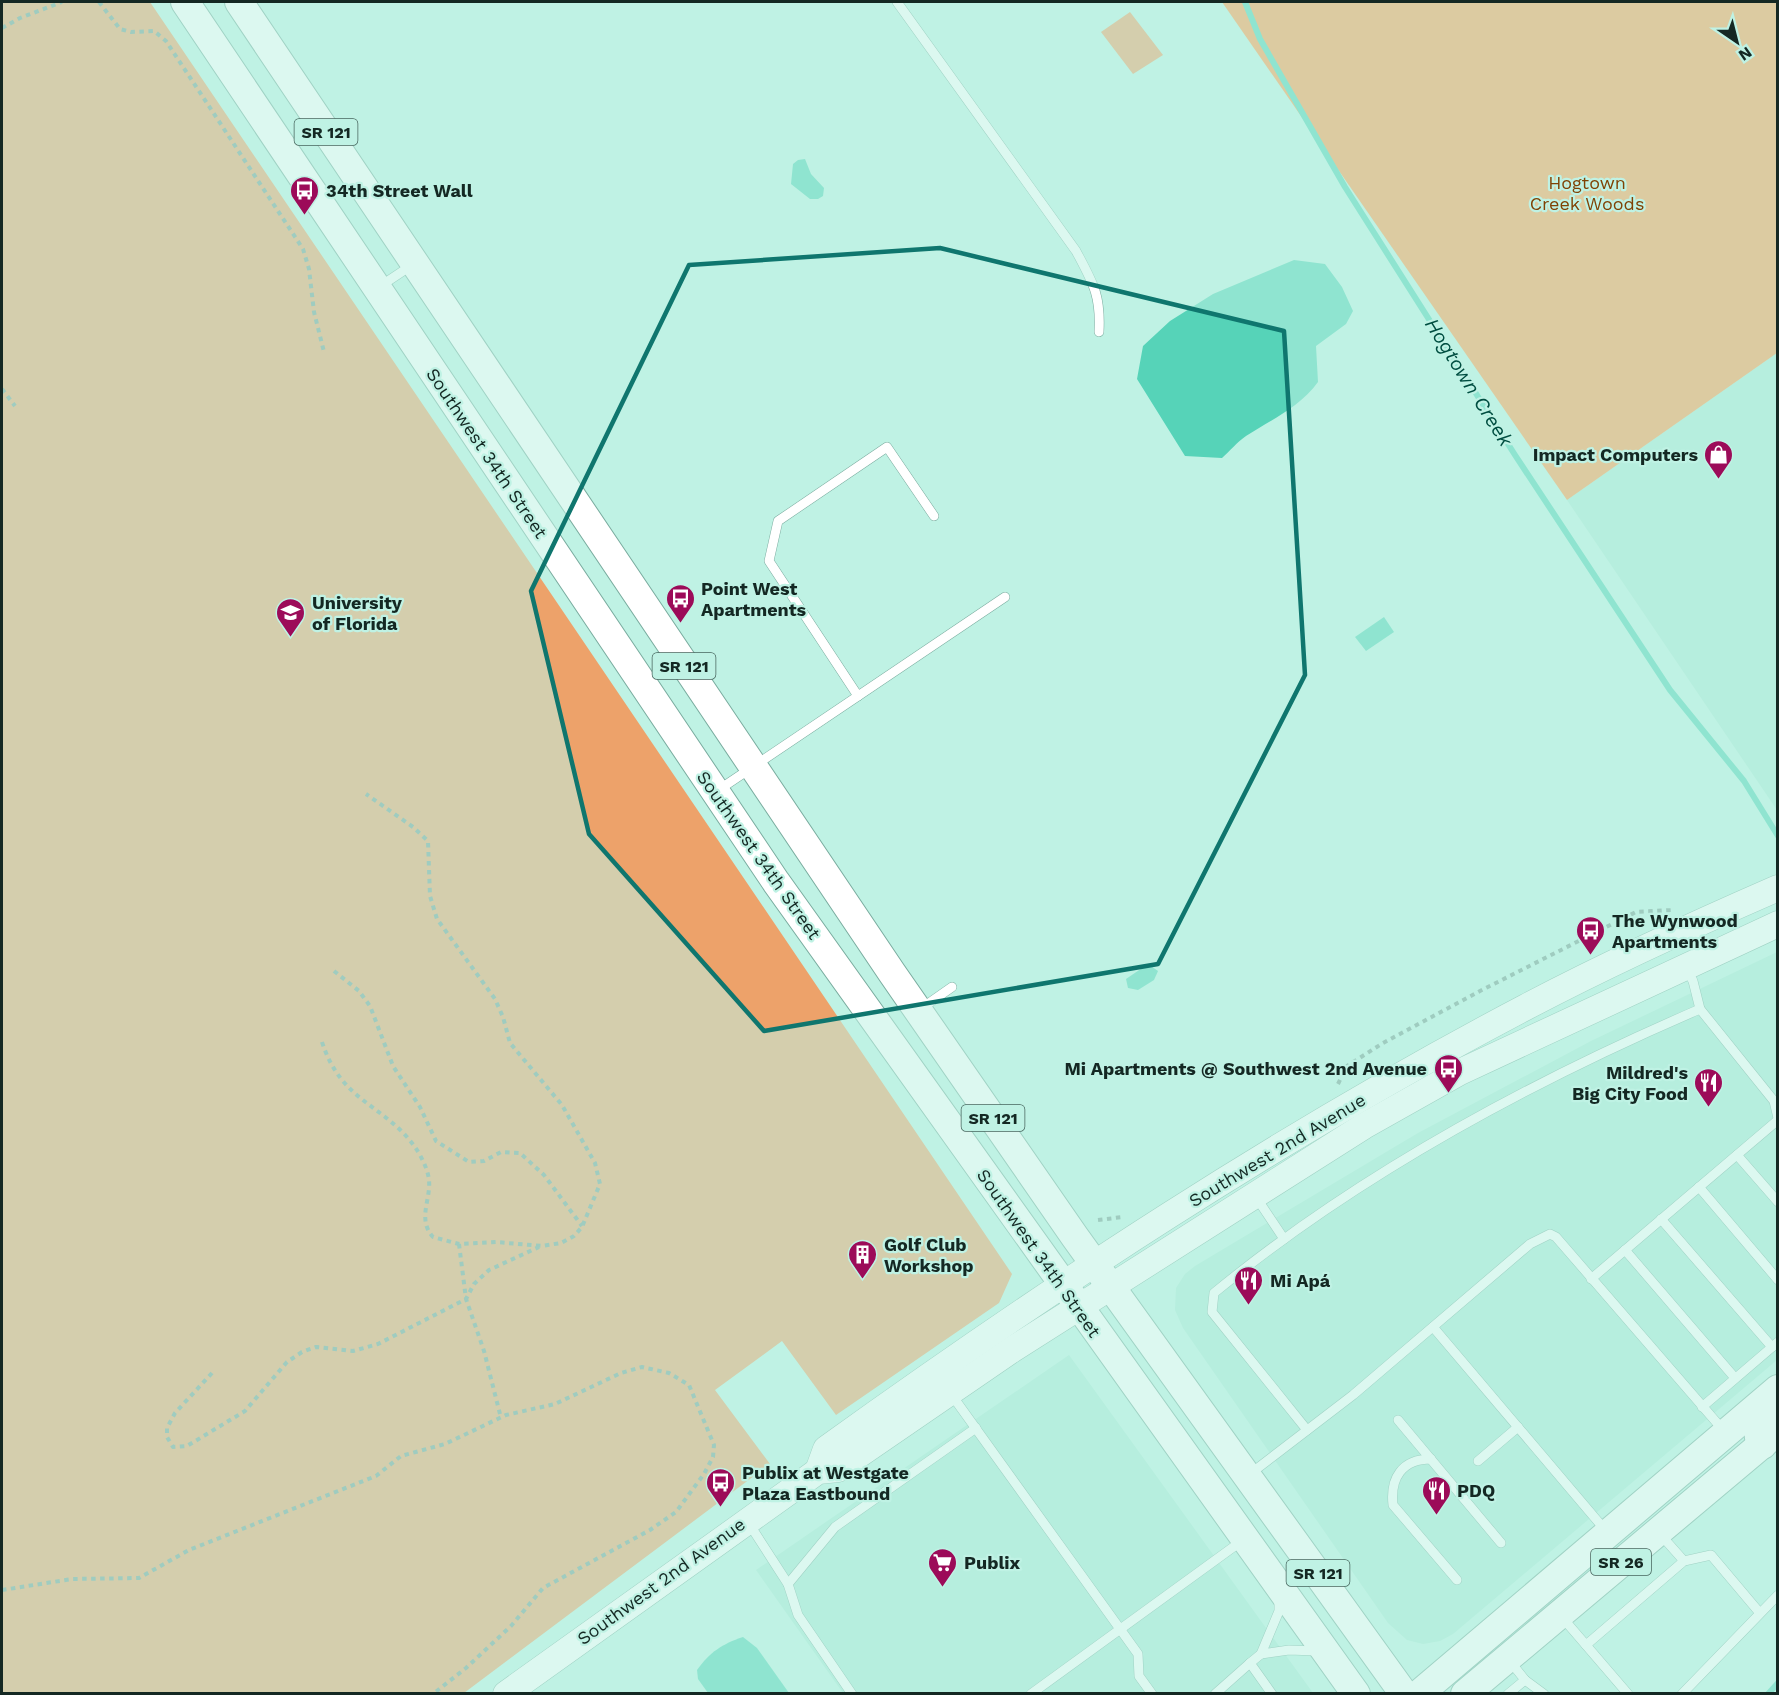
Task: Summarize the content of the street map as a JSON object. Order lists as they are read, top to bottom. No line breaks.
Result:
{"streets":{"main road":["SR 121","Southwest 34th Street","Southwest 2nd Avenue","SR 26"]},"crossings":[["SR 121","Southwest 2nd Avenue"],["Southwest 34th Street","Southwest 2nd Avenue"]],"water":["Hogtown Creek"],"parks":["Hogtown Creek Woods"],"places":{"bus stop":["34th Street Wall","Point West Apartments","The Wynwood Apartments","Mi Apartments @ Southwest 2nd Avenue","Publix at Westgate Plaza Eastbound"],"shop":["Impact Computers"],"school or university":["University of Florida"],"restaurant":["Mildred's Big City Food","Mi Apá","PDQ"],"building":["Golf Club Workshop"],"supermarket":["Publix"]},"north":"bottom right"}
